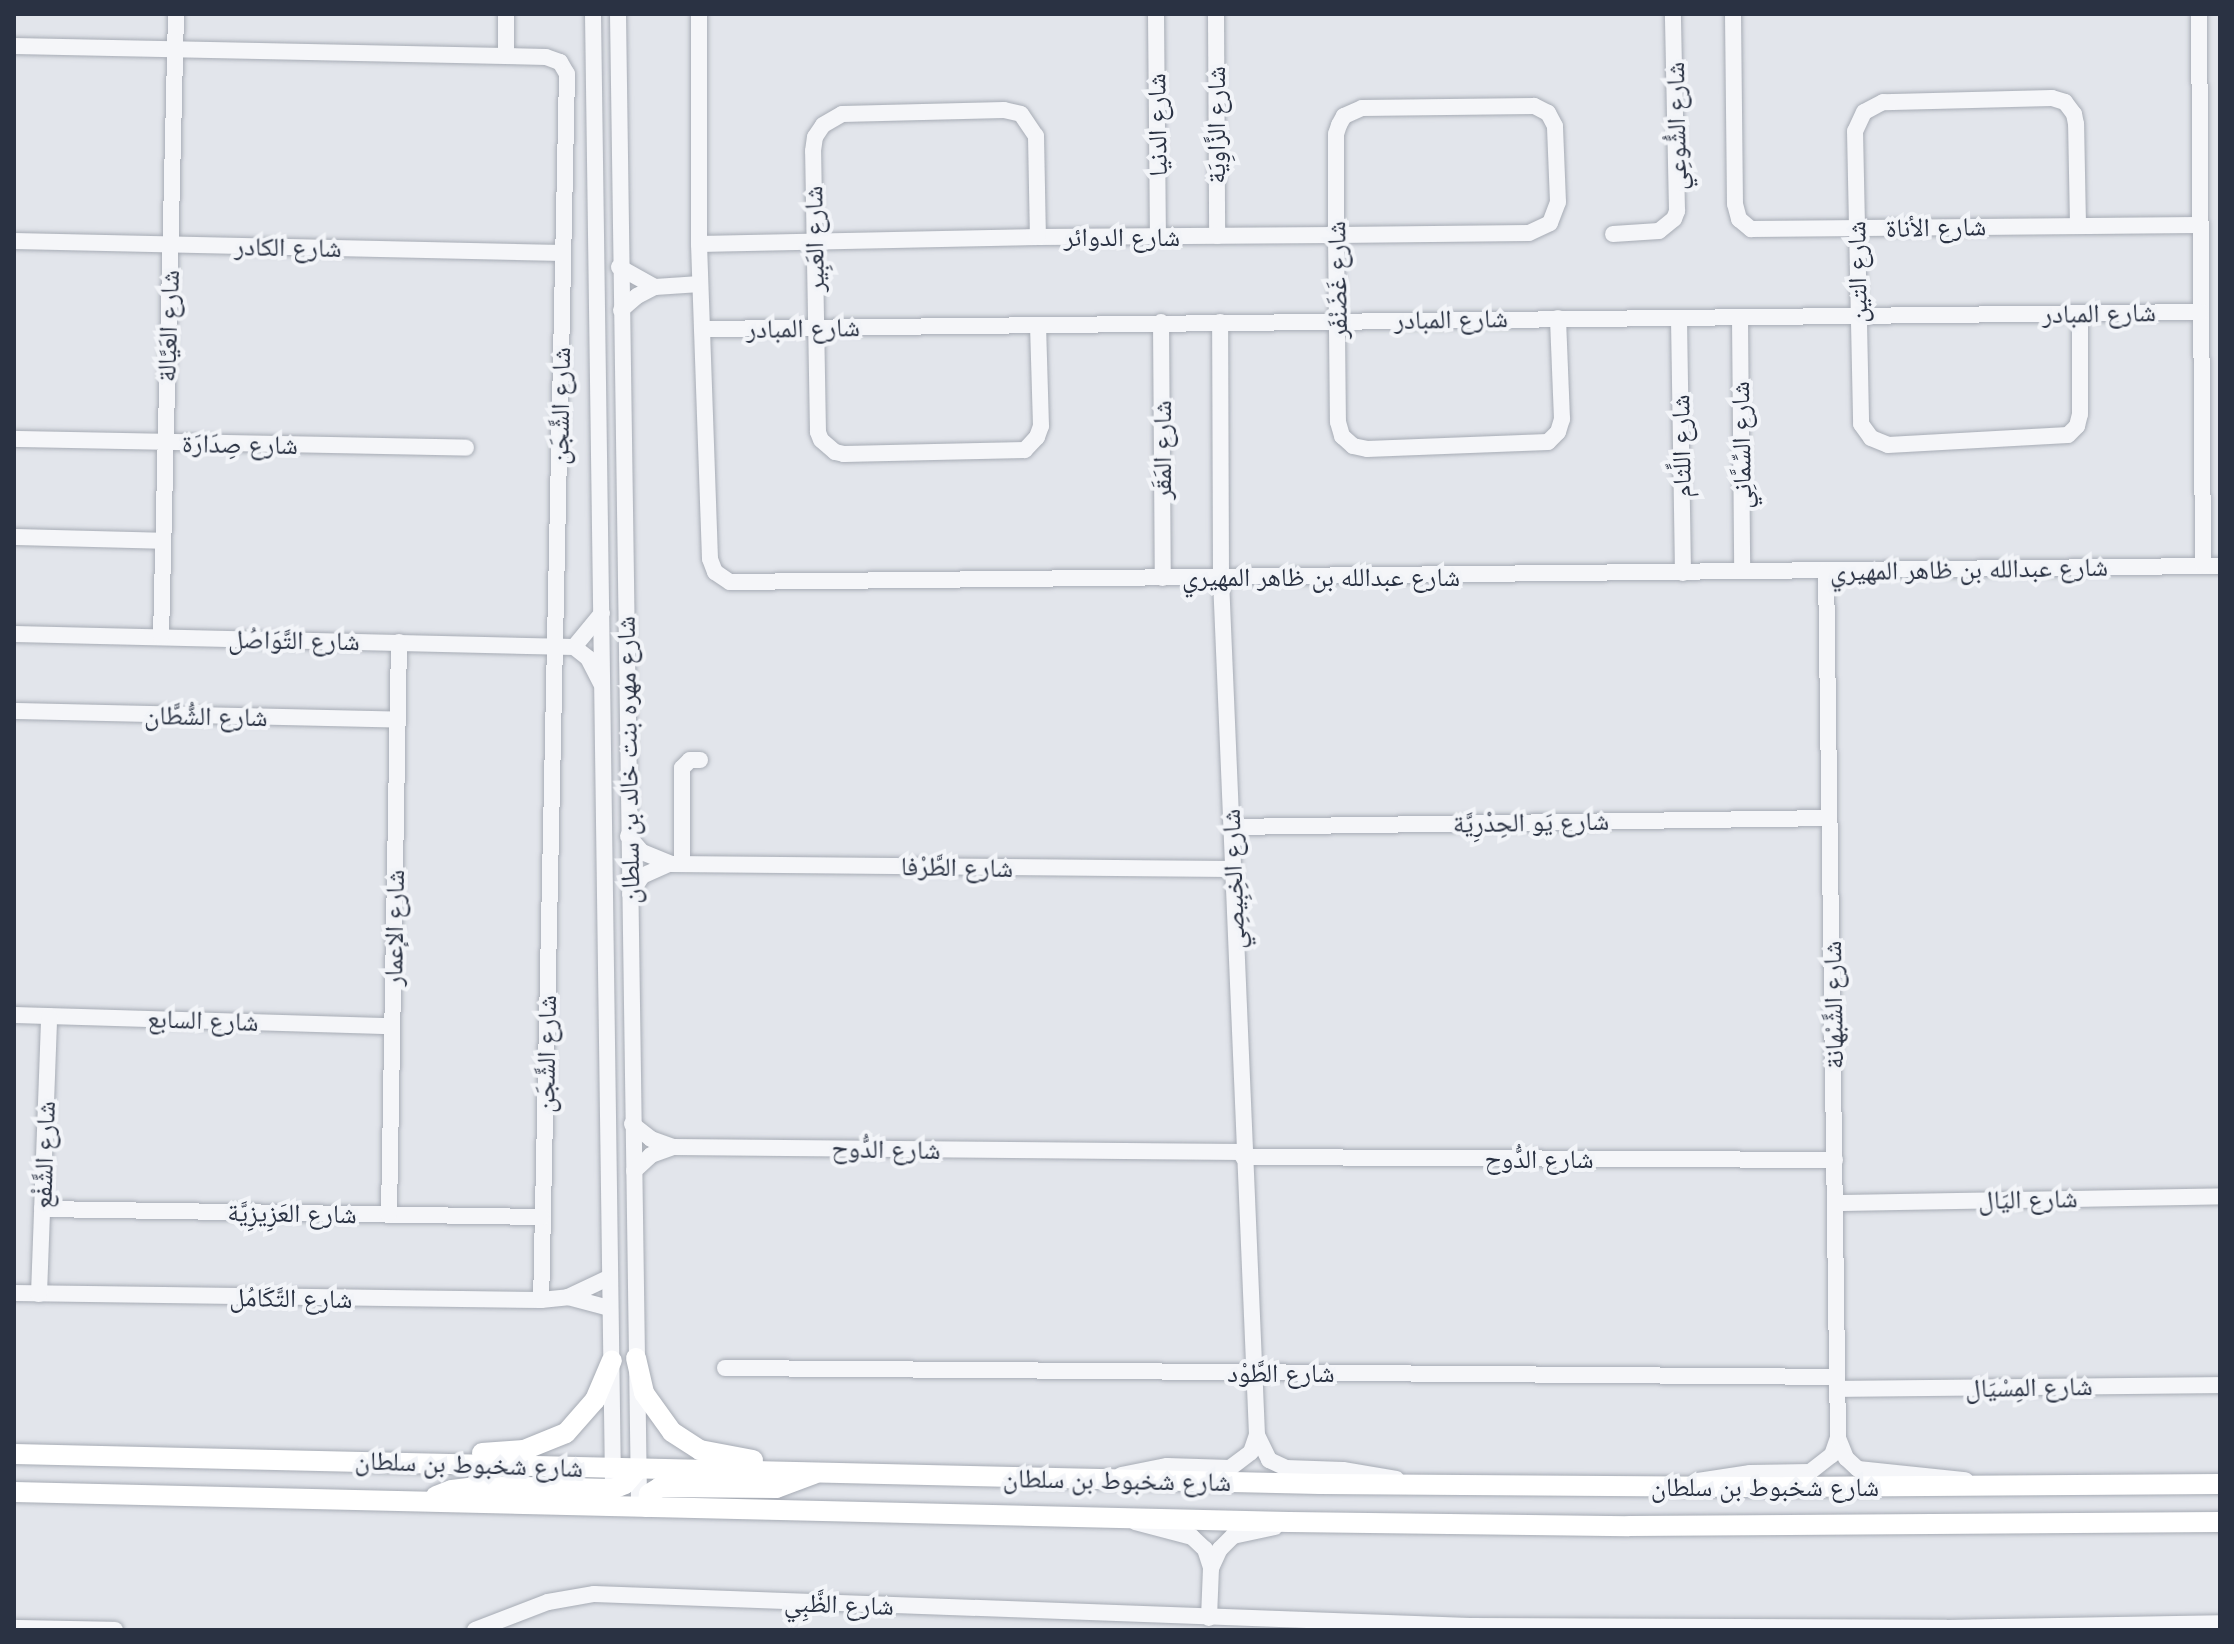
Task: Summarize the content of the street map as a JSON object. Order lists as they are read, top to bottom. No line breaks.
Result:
{"streets":{"main road":["شارع شخبوط بن سلطان"],"street":["شارع الدنيا","شارع الزَّاوِيَة","شارع الشُّوعِي","شارع الأناة","شارع الدوائر","شارع العَبِير","شارع الكادر","شارع التين","شارع غَضَنْفَر","شارع المبادر","شارع العَيَّالة","شارع الشَّجَن","شارع صِدَارَة","شارع السِّمَّانِي","شارع اللِّثام","شارع المَقَر","شارع عبدالله بن ظاهر المهيري","شارع التَّوَاصُل","شارع الشُّطَّان","شارع مهره بنت خالد بن سلطان","شارع يَو الحِدْرِيَّة","شارع الطَّرْفا","شارع الخِبِيصِي","شارع الإعمار","شارع الشَّبْهانة","شارع السابع","شارع الدُّوح","شارع الشَّفْع","شارع اليَال","شارع العَزِيزِيَّة","شارع التَّكَامُل","شارع الطَّوْد","شارع المِسْيَال","شارع الظَّبِي"]},"crossings":[["شارع الدنيا","شارع الدوائر"],["شارع الزَّاوِيَة","شارع الدوائر"],["شارع الأناة","شارع التين"],["شارع الدوائر","شارع العَبِير"],["شارع الدوائر","شارع غَضَنْفَر"],["شارع الدوائر","شارع عبدالله بن ظاهر المهيري"],["شارع العَبِير","شارع المبادر"],["شارع الكادر","شارع العَيَّالة"],["شارع الكادر","شارع الشَّجَن"],["شارع التين","شارع المبادر"],["شارع غَضَنْفَر","شارع المبادر"],["شارع المبادر","شارع السِّمَّانِي"],["شارع المبادر","شارع اللِّثام"],["شارع المبادر","شارع المَقَر"],["شارع المبادر","شارع عبدالله بن ظاهر المهيري"],["شارع المبادر","شارع الخِبِيصِي"],["شارع العَيَّالة","شارع الشَّجَن"],["شارع العَيَّالة","شارع صِدَارَة"],["شارع العَيَّالة","شارع التَّوَاصُل"],["شارع الشَّجَن","شارع التَّوَاصُل"],["شارع الشَّجَن","شارع العَزِيزِيَّة"],["شارع الشَّجَن","شارع التَّكَامُل"],["شارع السِّمَّانِي","شارع عبدالله بن ظاهر المهيري"],["شارع اللِّثام","شارع عبدالله بن ظاهر المهيري"],["شارع المَقَر","شارع عبدالله بن ظاهر المهيري"],["شارع عبدالله بن ظاهر المهيري","شارع الخِبِيصِي"],["شارع عبدالله بن ظاهر المهيري","شارع الشَّبْهانة"],["شارع التَّوَاصُل","شارع الإعمار"],["شارع الشُّطَّان","شارع الإعمار"],["شارع مهره بنت خالد بن سلطان","شارع الطَّرْفا"],["شارع مهره بنت خالد بن سلطان","شارع الدُّوح"],["شارع مهره بنت خالد بن سلطان","شارع التَّكَامُل"],["شارع مهره بنت خالد بن سلطان","شارع شخبوط بن سلطان"],["شارع يَو الحِدْرِيَّة","شارع الخِبِيصِي"],["شارع يَو الحِدْرِيَّة","شارع الشَّبْهانة"],["شارع الطَّرْفا","شارع الخِبِيصِي"],["شارع الخِبِيصِي","شارع الدُّوح"],["شارع الخِبِيصِي","شارع الطَّوْد"],["شارع الإعمار","شارع السابع"],["شارع الإعمار","شارع العَزِيزِيَّة"],["شارع الشَّبْهانة","شارع الدُّوح"],["شارع الشَّبْهانة","شارع اليَال"],["شارع الشَّبْهانة","شارع الطَّوْد"],["شارع الشَّبْهانة","شارع المِسْيَال"],["شارع السابع","شارع الشَّفْع"],["شارع الشَّفْع","شارع العَزِيزِيَّة"],["شارع الشَّفْع","شارع التَّكَامُل"],["شارع الطَّوْد","شارع المِسْيَال"]]}
